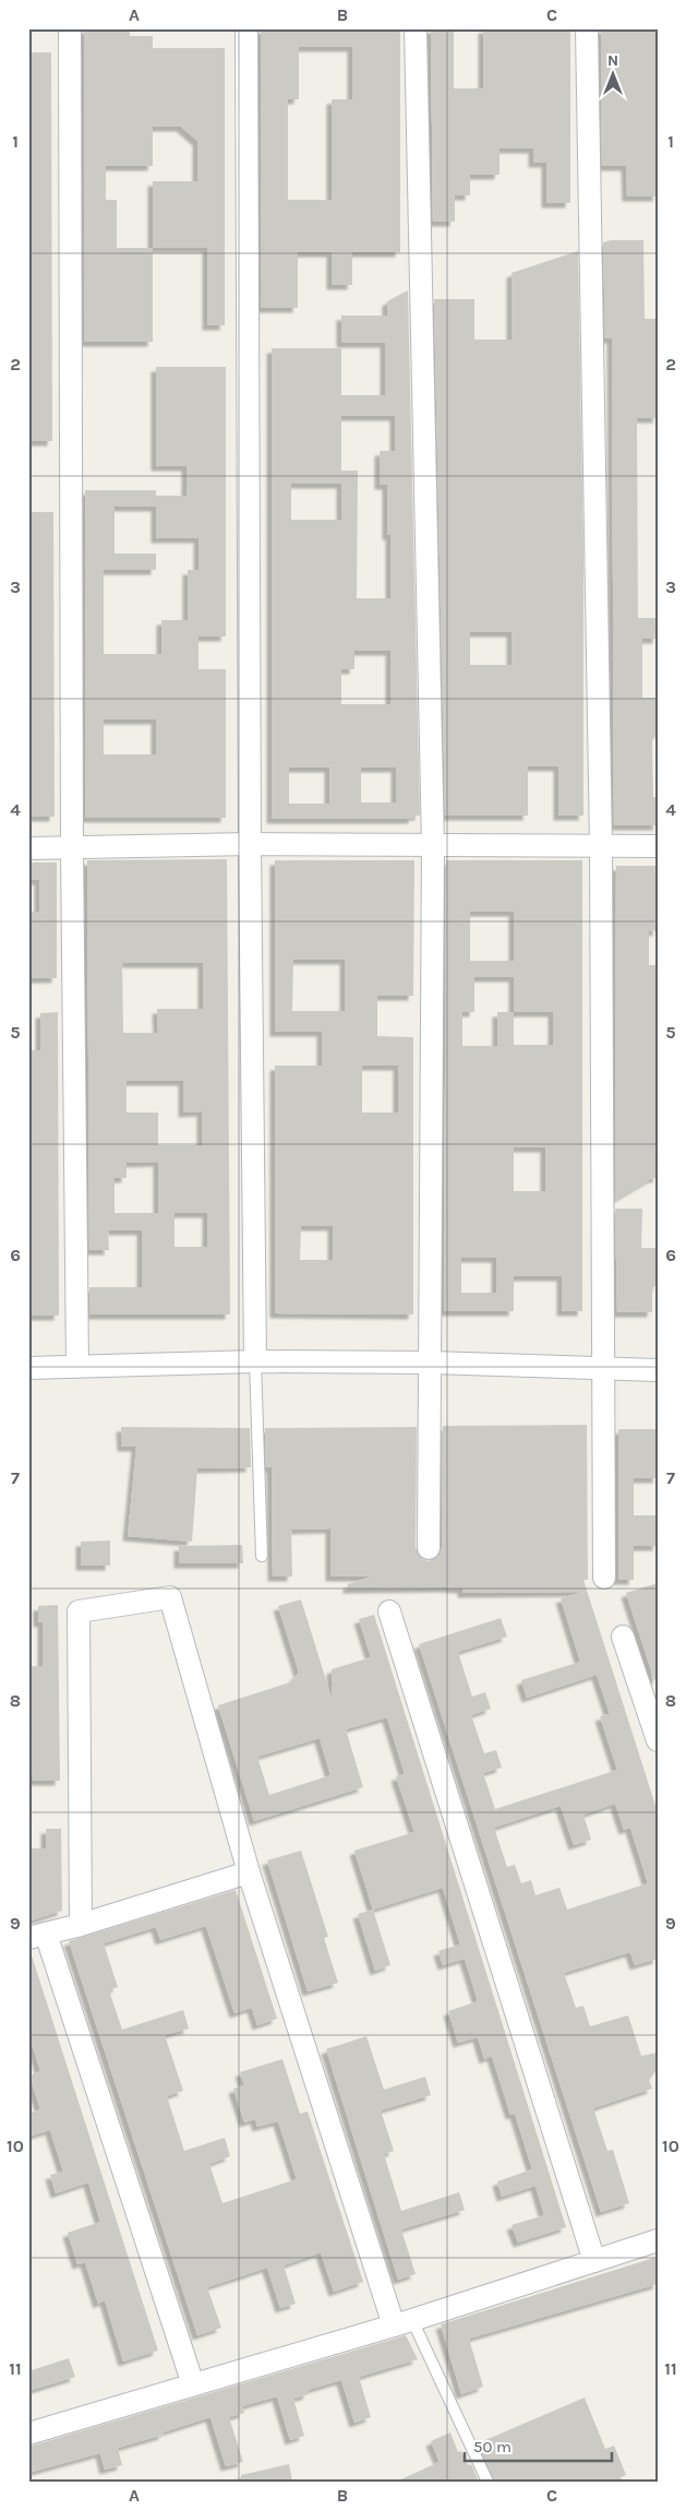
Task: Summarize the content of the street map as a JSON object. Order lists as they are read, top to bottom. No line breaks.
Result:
{"scale_bar":"50 m","north":"top","grid":{"columns":["A","B","C"],"rows":["1","2","3","4","5","6","7","8","9","10","11"]}}
